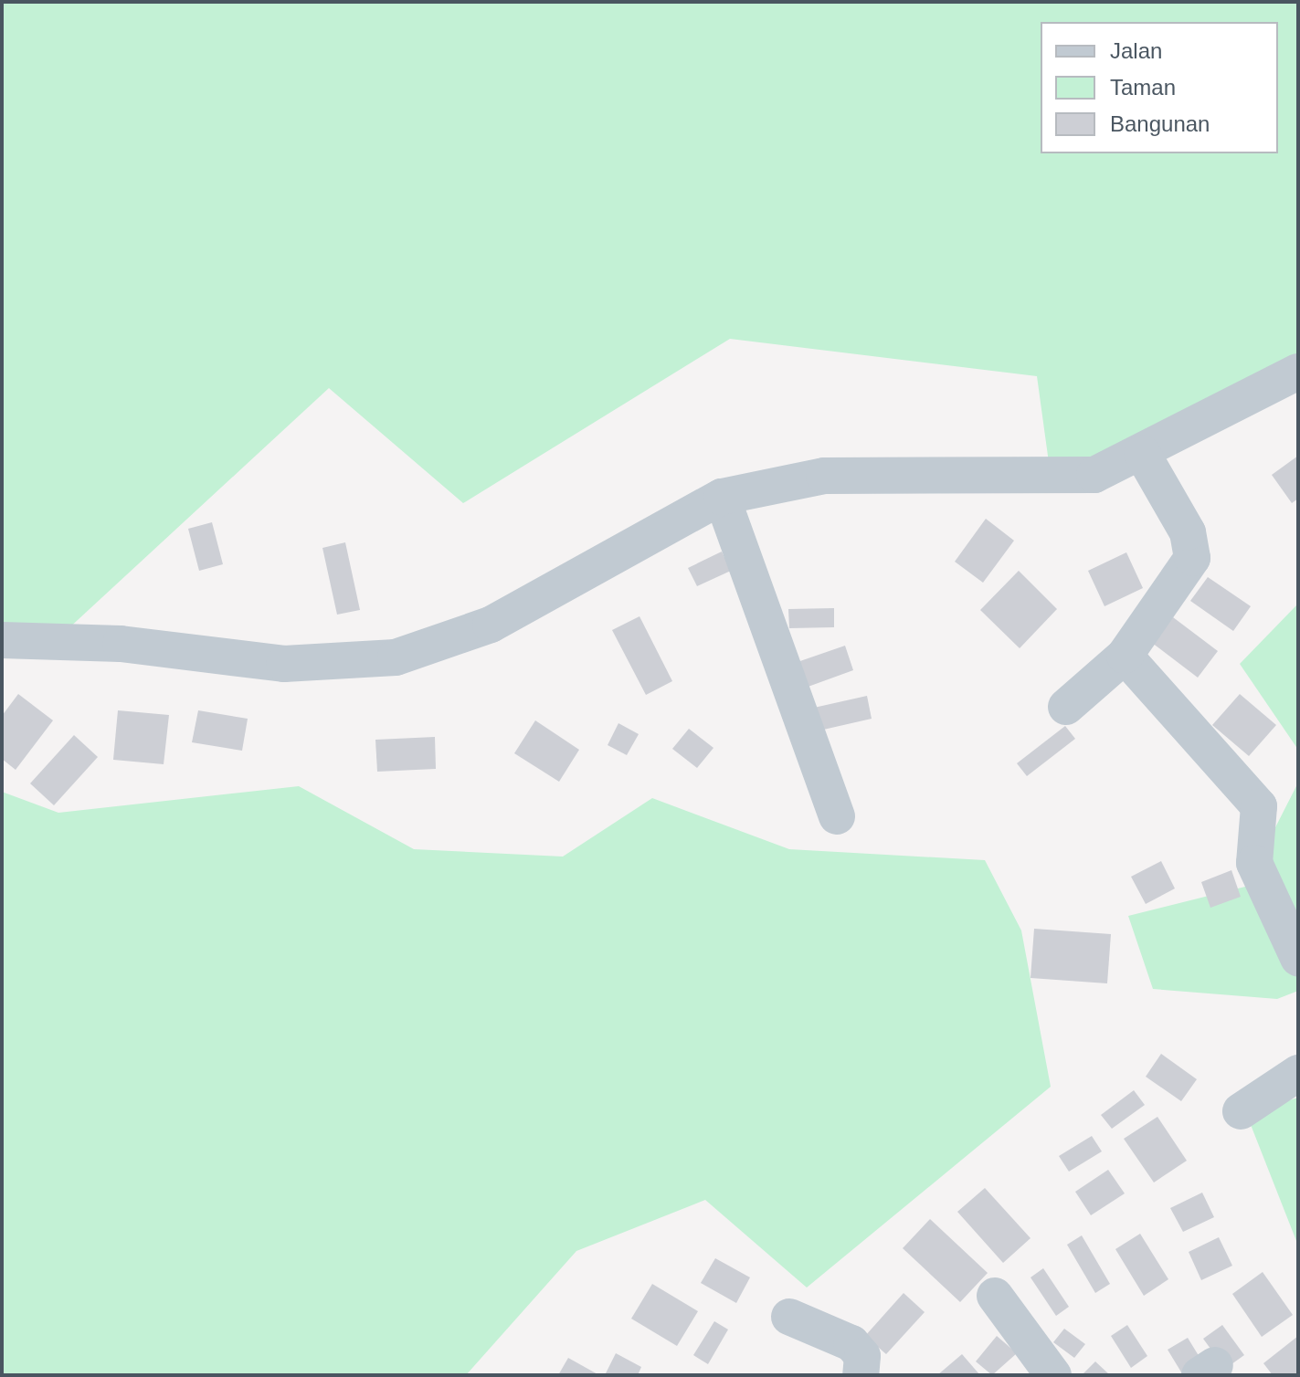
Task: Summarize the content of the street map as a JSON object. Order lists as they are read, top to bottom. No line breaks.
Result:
{"legend":["Jalan","Taman","Bangunan"]}
